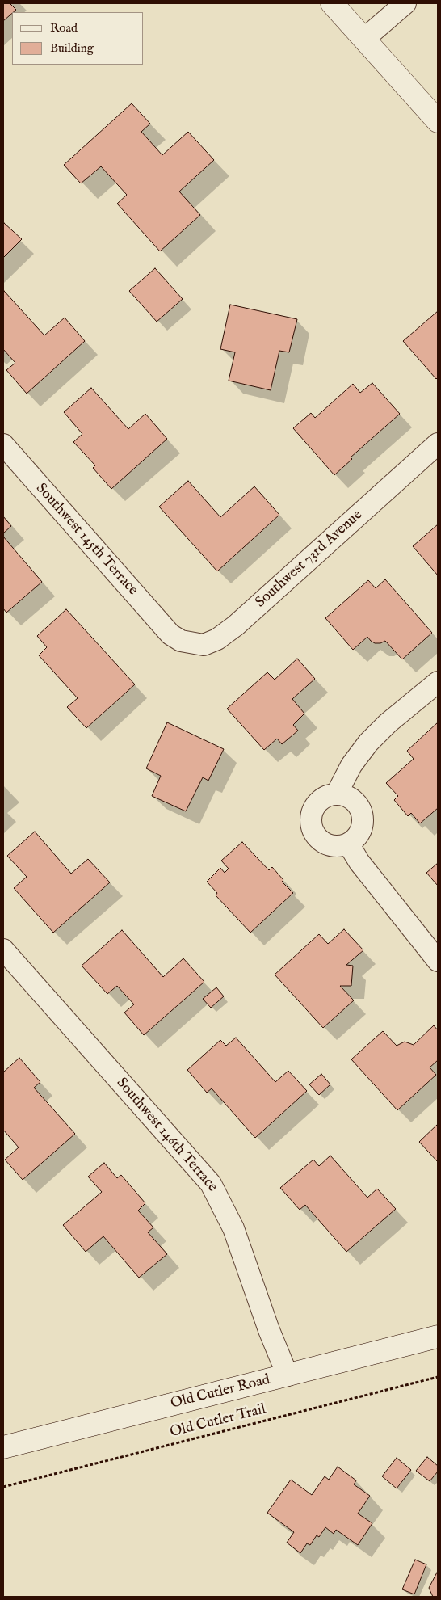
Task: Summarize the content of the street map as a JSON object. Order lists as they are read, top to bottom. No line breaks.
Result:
{"streets":{"main road":["Old Cutler Road"],"street":["Southwest 145th Terrace","Southwest 73rd Avenue","Southwest 146th Terrace"],"path":["Old Cutler Trail"]},"crossings":[["Southwest 145th Terrace","Southwest 73rd Avenue"],["Southwest 146th Terrace","Old Cutler Road"]],"legend":["Road","Building"]}
